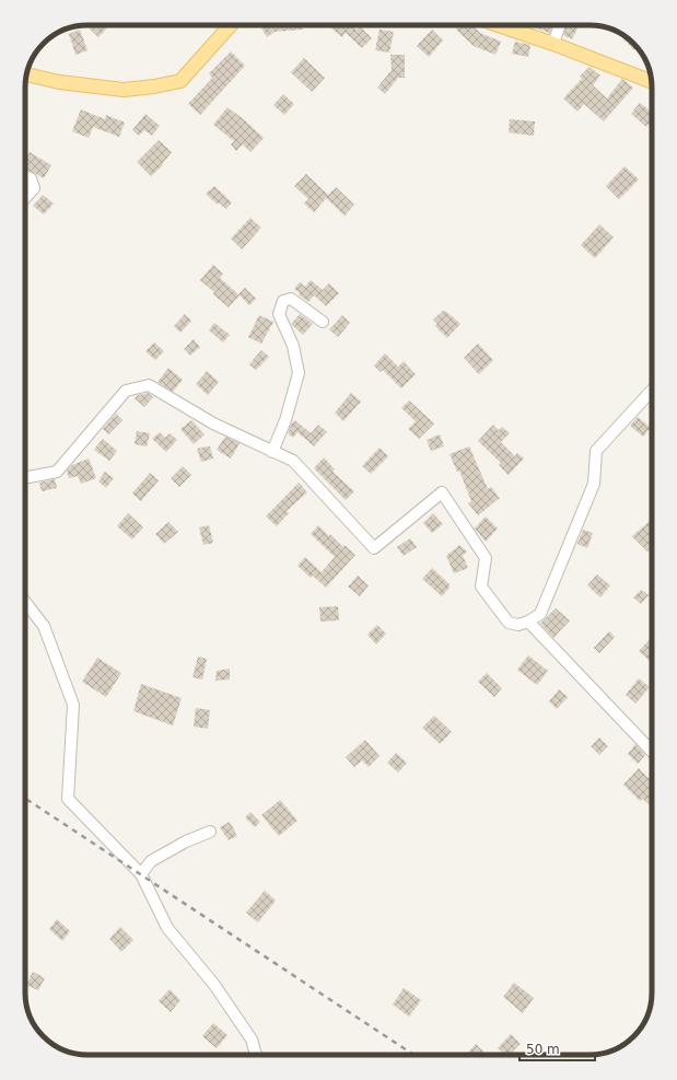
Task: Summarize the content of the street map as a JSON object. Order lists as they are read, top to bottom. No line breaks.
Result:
{"scale_bar":"50 m"}
